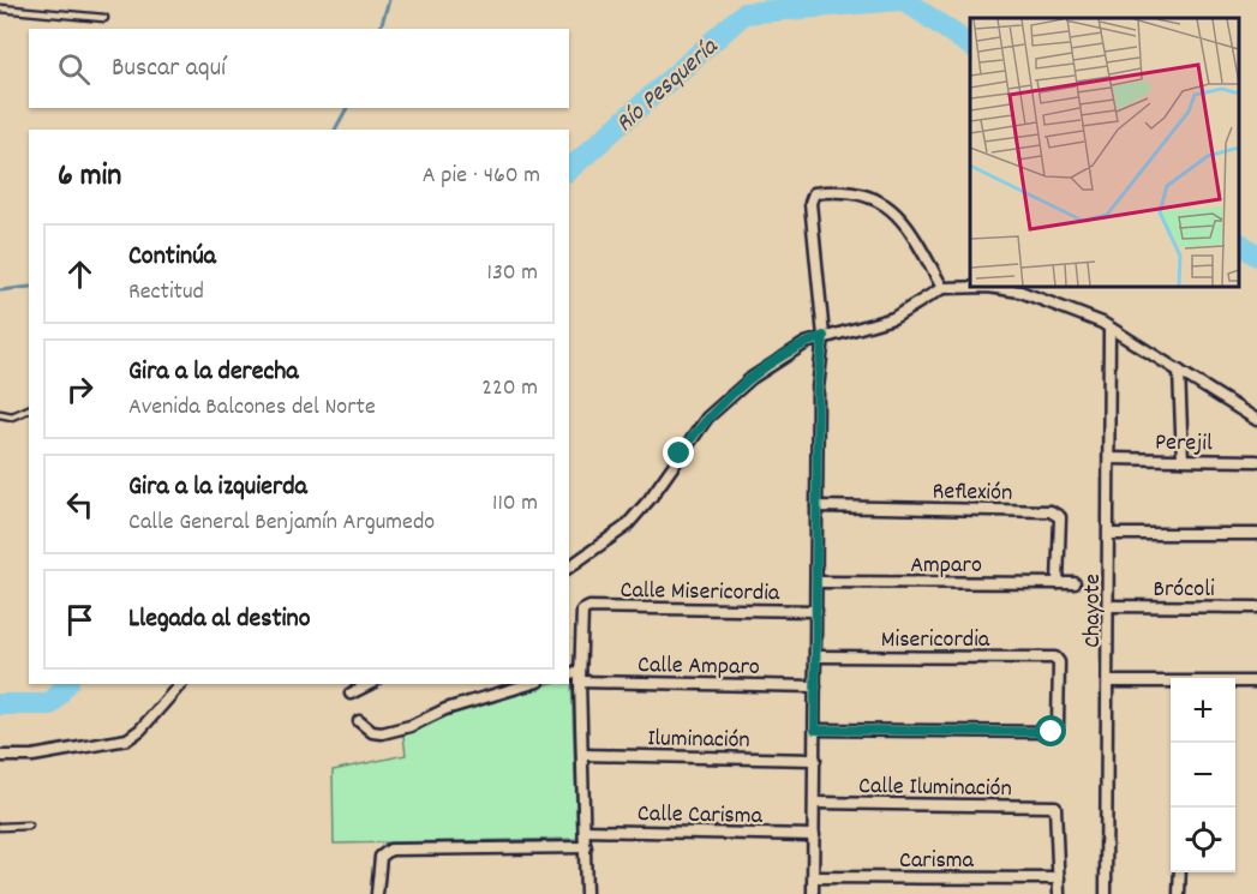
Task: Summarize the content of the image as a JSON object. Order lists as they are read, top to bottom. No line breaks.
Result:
{"streets":{"street":["Perejil","Reflexión","Amparo","Brócoli","Calle Misericordia","Chayote","Misericordia","Calle Amparo","Iluminación","Calle Iluminación","Calle Carisma","Carisma"]},"crossings":[["Perejil","Chayote"],["Reflexión","Amparo"],["Brócoli","Chayote"],["Calle Misericordia","Calle Amparo"],["Calle Iluminación","Carisma"]],"water":["Río Pesquería"],"page":{"search":"Buscar aquí","heading":["6 min","A pie · 460 m"],"list":[["Continúa","Rectitud","130 m"],["Gira a la derecha","Avenida Balcones del Norte","220 m"],["Gira a la izquierda","Calle General Benjamín Argumedo","110 m"],"Llegada al destino"],"map_buttons":["+","−"]}}
